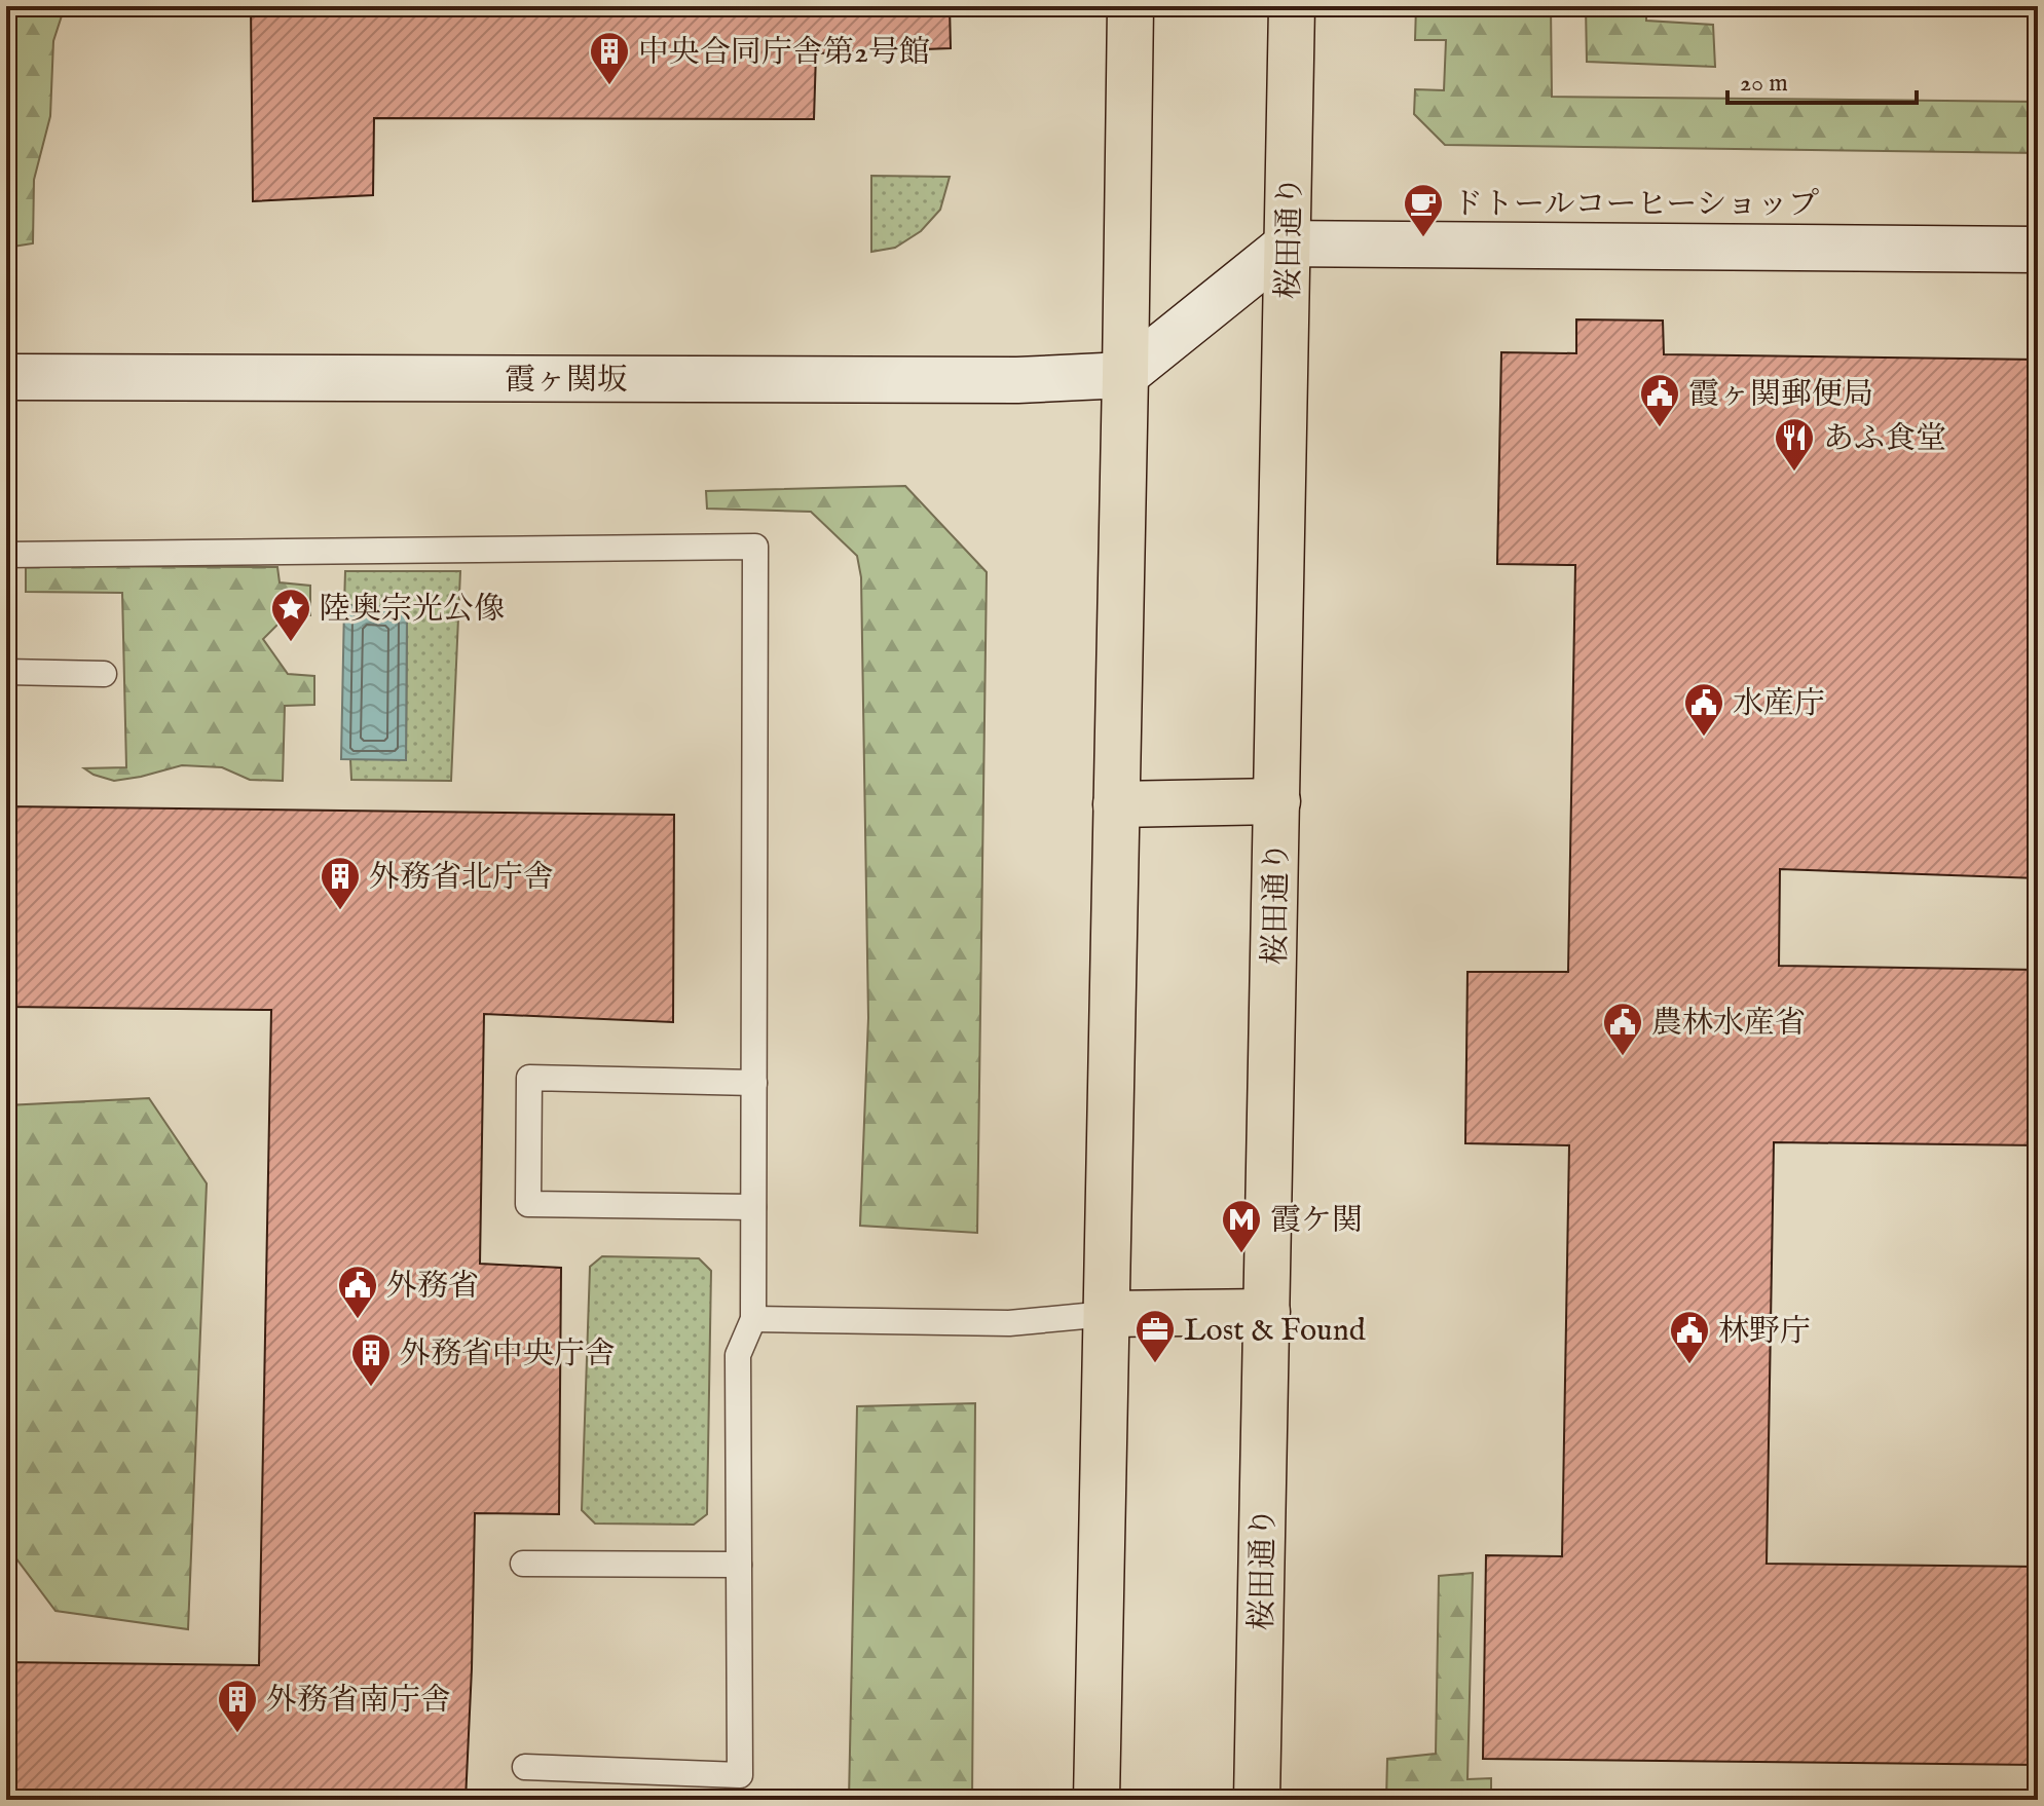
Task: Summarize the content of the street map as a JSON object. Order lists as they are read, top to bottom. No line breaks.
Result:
{"streets":{"highway":["桜田通り"],"main road":["霞ヶ関坂"]},"places":{"building":["中央合同庁舎第2号館","外務省北庁舎","外務省中央庁舎","外務省南庁舎"],"cafe":["ドトールコーヒーショップ"],"public building":["霞ヶ関郵便局","水産庁","農林水産省","外務省","林野庁"],"restaurant":["あふ食堂"],"place":["陸奥宗光公像"],"metro station":["霞ケ関"],"office":["Lost & Found"]},"scale_bar":"20 m"}
